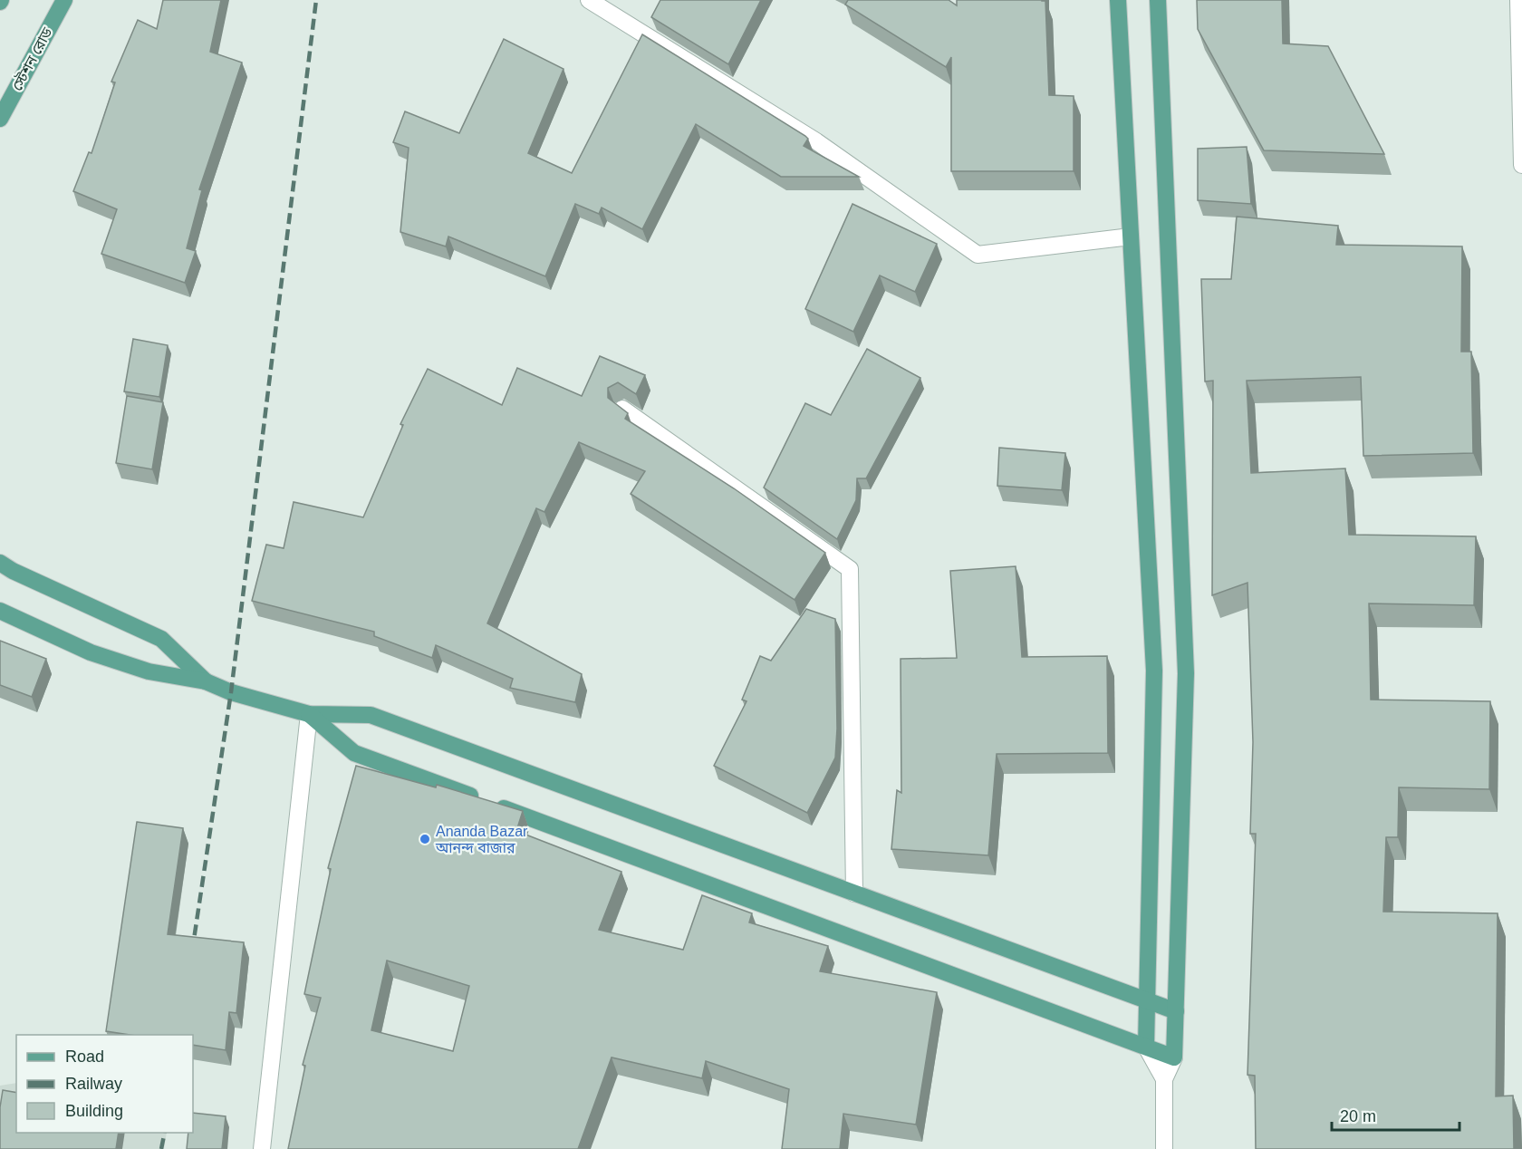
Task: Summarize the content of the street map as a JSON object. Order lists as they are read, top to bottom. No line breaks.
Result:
{"streets":{"main road":["স্টেশন রোড"]},"places":["Ananda Bazar আনন্দ বাজার"],"legend":["Road","Railway","Building"],"scale_bar":"20 m"}
